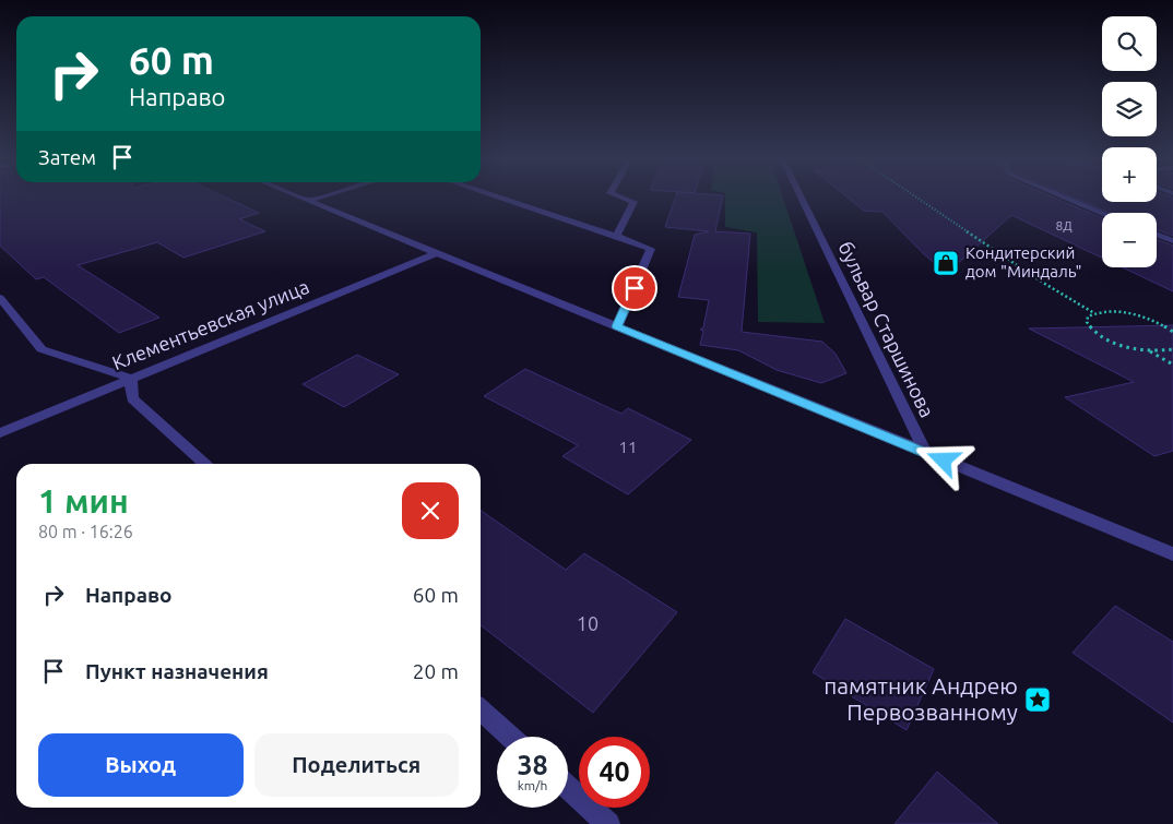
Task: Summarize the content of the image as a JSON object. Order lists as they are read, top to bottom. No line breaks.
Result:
{"streets":{"street":["Клементьевская улица","бульвар Старшинова"]},"places":{"shop":["Кондитерский дом \"Миндаль\""],"place":["памятник Андрею Первозванному"]},"house_numbers":["8Д","11","10"],"page":{"map_buttons":["+","−"],"turn":["60 m","Направо"],"then":"Затем","heading":["1 мин","80 m · 16:26"],"list":[{"name":"Направо","value":"60 m"},{"name":"Пункт назначения","value":"20 m"}],"buttons":["Выход","Поделиться"],"speed":"38 km/h","limit":"40"}}
